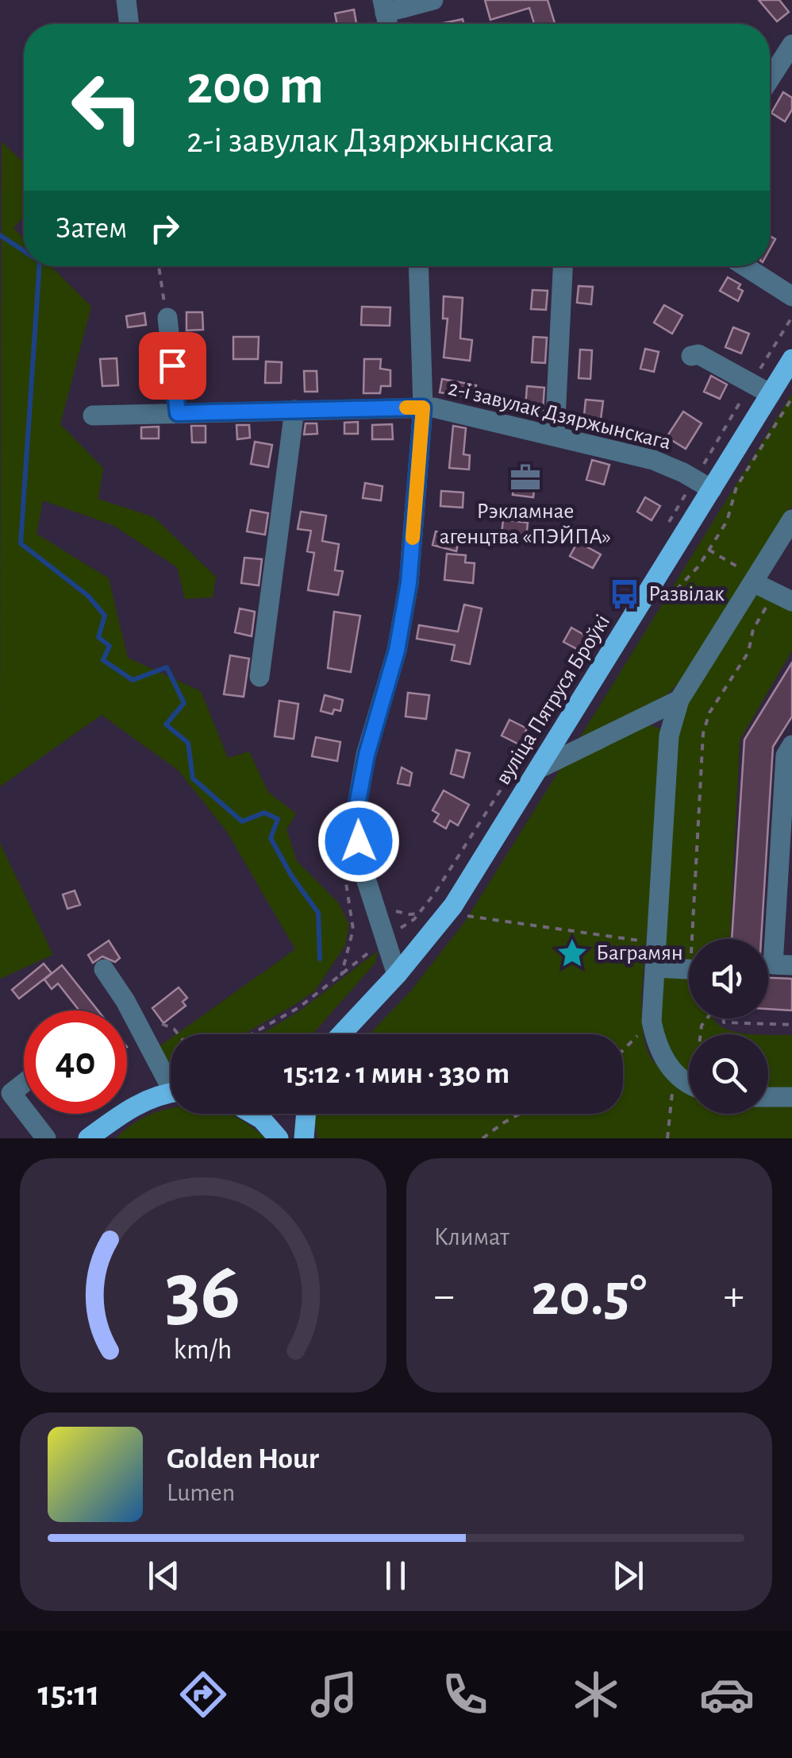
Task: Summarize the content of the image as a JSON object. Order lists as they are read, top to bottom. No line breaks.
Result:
{"streets":{"main road":["вуліца Пятруся Броўкі"],"street":["2-і завулак Дзяржынскага"]},"crossings":[["2-і завулак Дзяржынскага","вуліца Пятруся Броўкі"]],"places":{"office":["Рэкламнае агенцтва «ПЭЙПА»"],"bus stop":["Развілак"],"place":["Баграмян"]},"page":{"turn":["200 m","2-і завулак Дзяржынскага"],"then":"Затем","limit":"40","trip":"15:12 · 1 мин · 330 m","tile":"Климат","heat":["−","20.5°","+"],"song":["Golden Hour","Lumen"],"tabs":"15:11","gauge":["36","km/h"]}}
